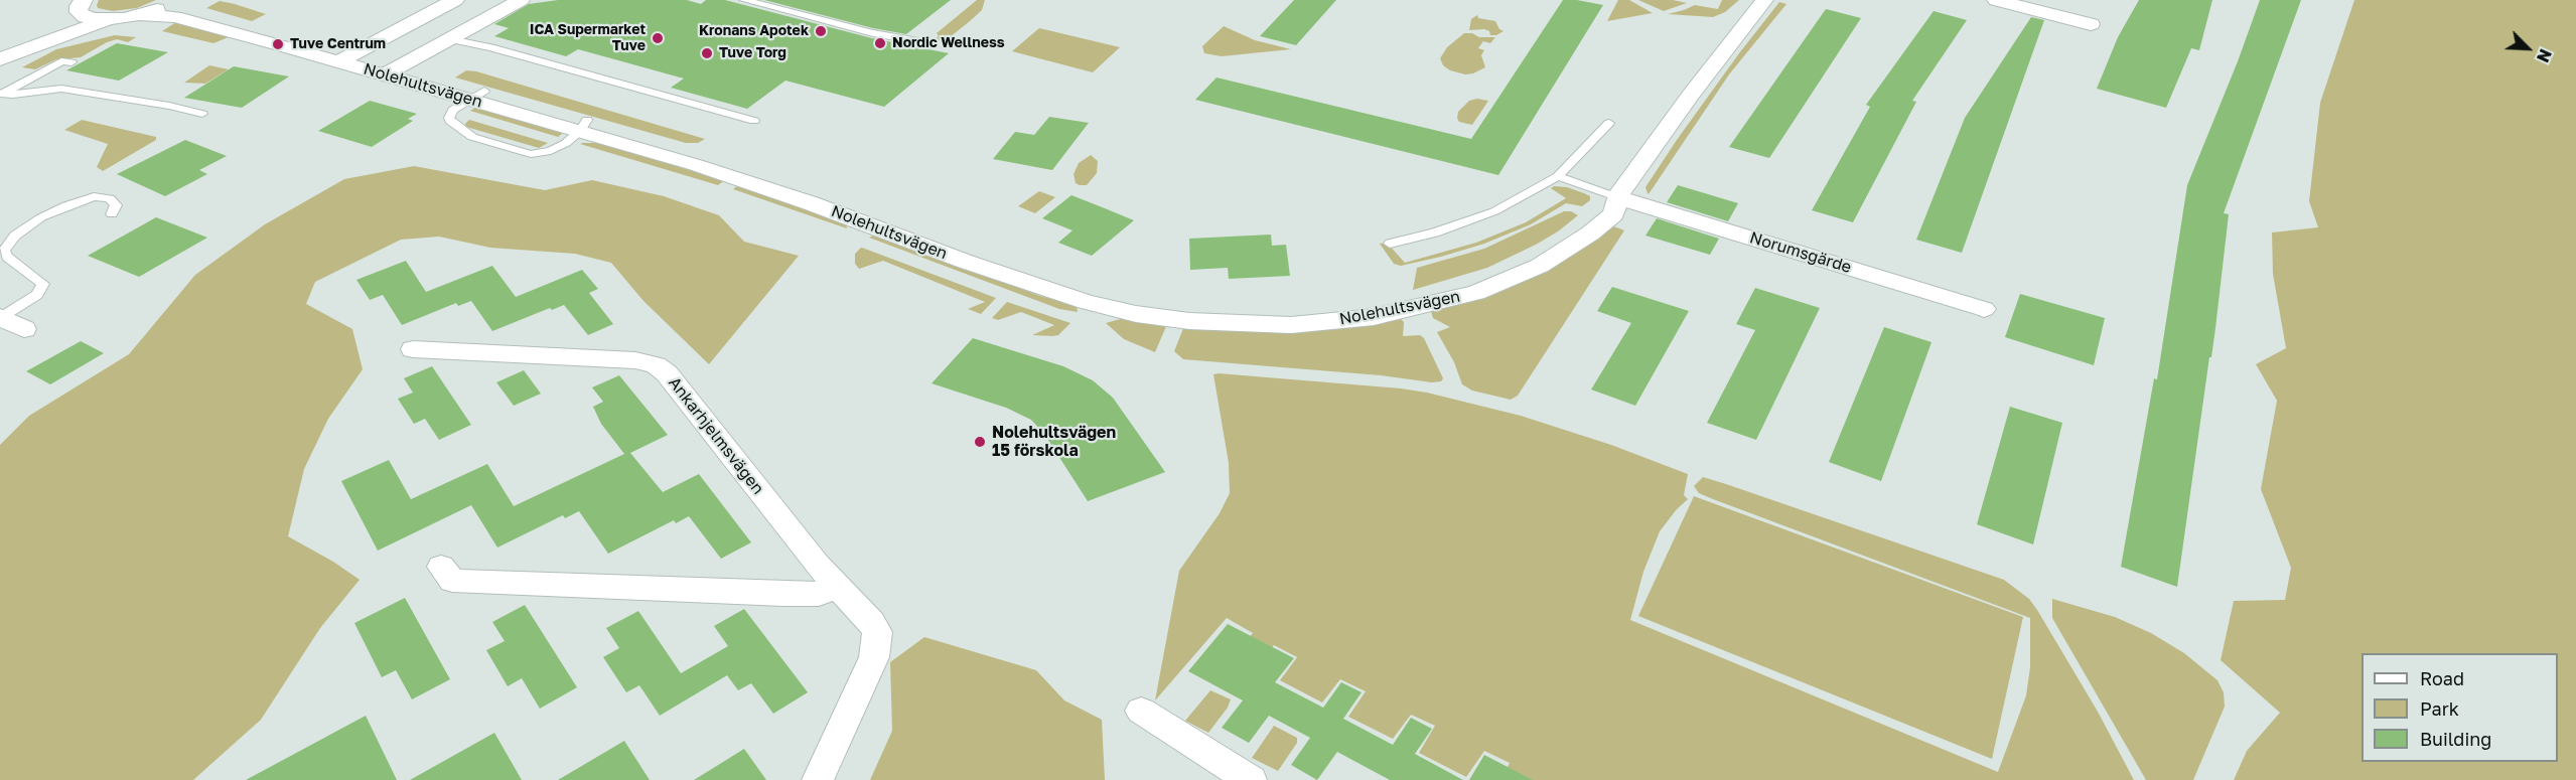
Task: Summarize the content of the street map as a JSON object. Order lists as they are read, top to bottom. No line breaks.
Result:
{"streets":{"street":["Nolehultsvägen","Norumsgärde","Ankarhjelmsvägen"]},"crossings":[["Nolehultsvägen","Norumsgärde"]],"places":["Kronans Apotek","ICA Supermarket Tuve","Nordic Wellness","Tuve Centrum","Tuve Torg","Nolehultsvägen 15 förskola"],"legend":["Road","Park","Building"],"north":"bottom right"}
